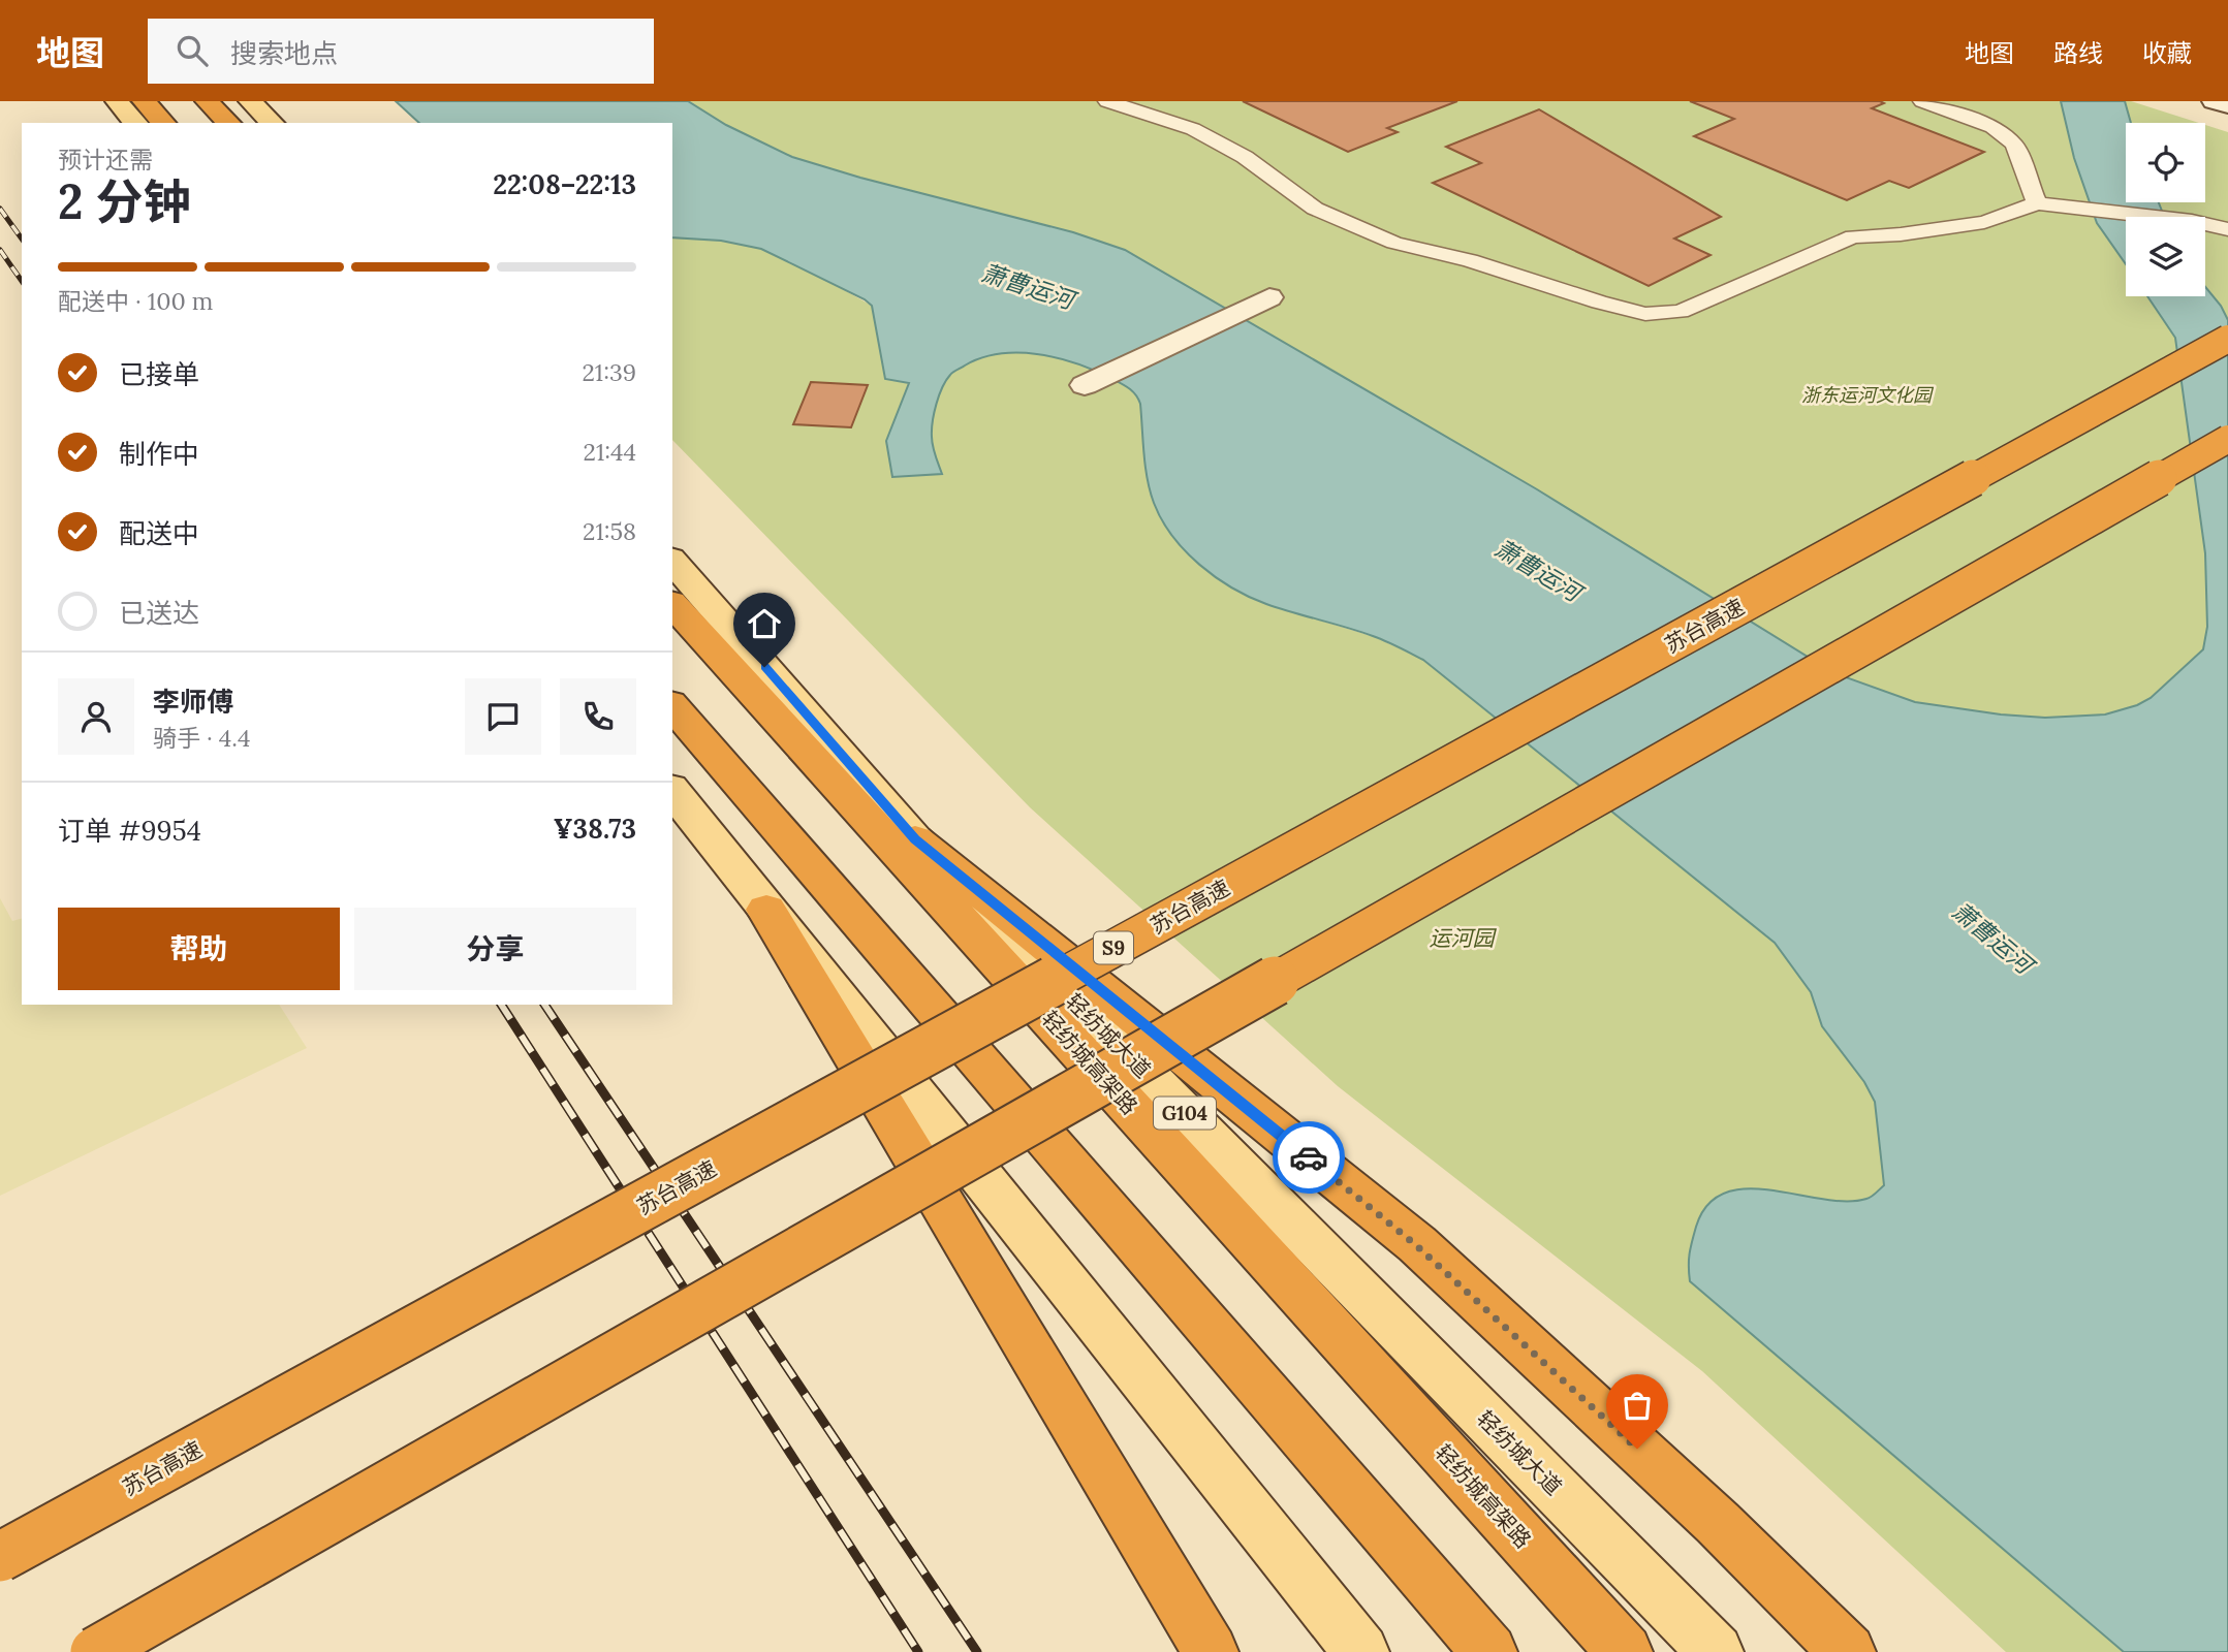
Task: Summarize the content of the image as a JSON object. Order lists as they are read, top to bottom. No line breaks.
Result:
{"streets":{"highway":["苏台高速","S9","轻纺城高架路"],"main road":["轻纺城大道","G104"]},"water":["萧曹运河"],"parks":["浙东运河文化园","运河园"],"page":{"header":"地图","search":"搜索地点","nav":["地图","路线","收藏"],"heading":["2 分钟","预计还需","22:08–22:13"],"panel":["李师傅","骑手 · 4.4","订单 #9954","¥38.73"],"bar":"配送中 · 100 m","list":[["已接单","21:39"],["制作中","21:44"],["配送中","21:58"],"已送达"],"buttons":["帮助","分享"]}}
